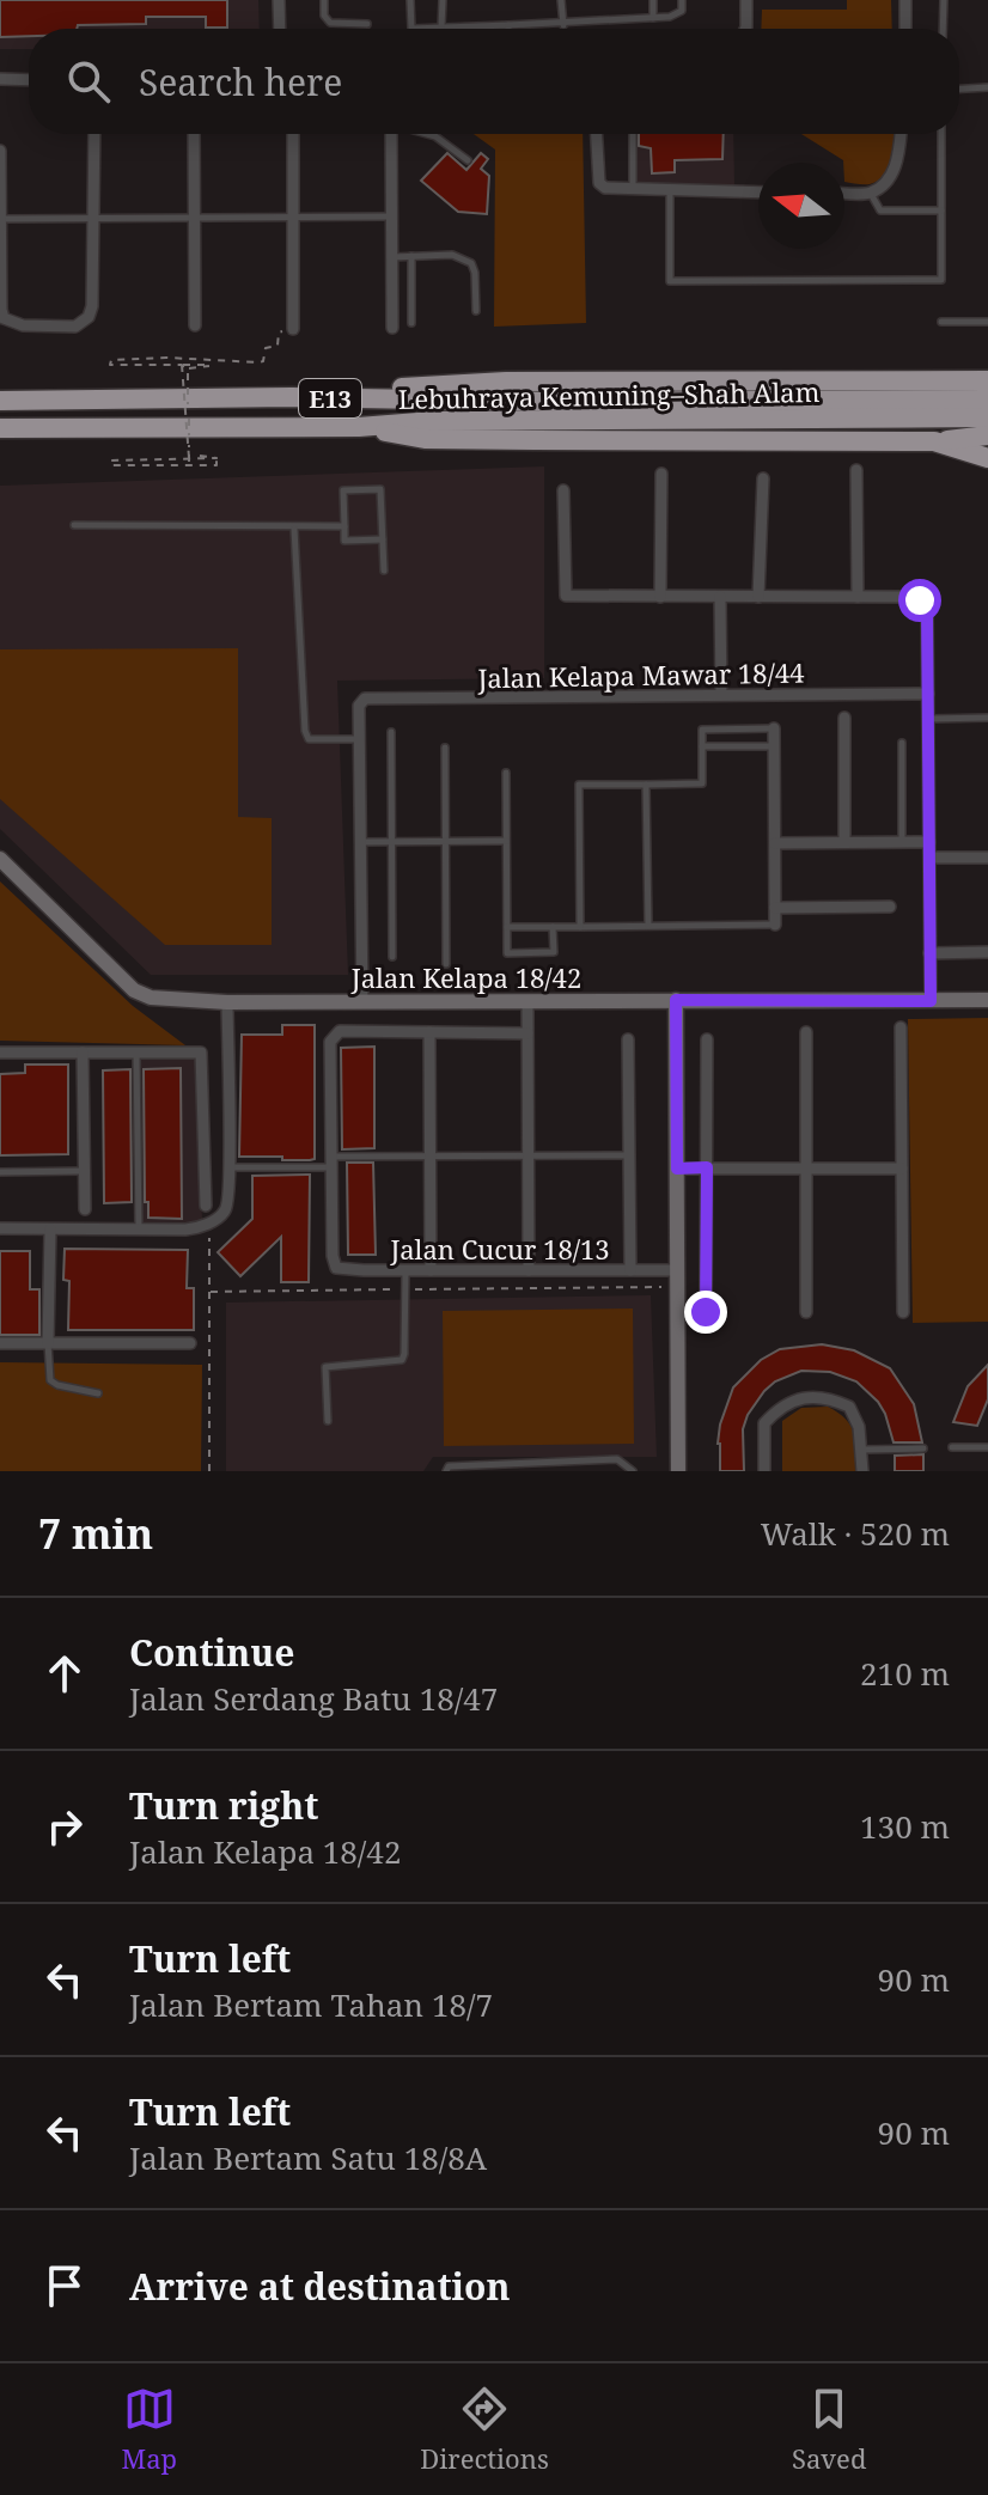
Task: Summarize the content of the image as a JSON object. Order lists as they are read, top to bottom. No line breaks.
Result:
{"streets":{"highway":["Lebuhraya Kemuning–Shah Alam","E13"],"street":["Jalan Kelapa Mawar 18/44","Jalan Kelapa 18/42","Jalan Cucur 18/13"]},"north":"left","page":{"search":"Search here","heading":["7 min","Walk · 520 m"],"list":[["Continue","Jalan Serdang Batu 18/47","210 m"],["Turn right","Jalan Kelapa 18/42","130 m"],["Turn left","Jalan Bertam Tahan 18/7","90 m"],["Turn left","Jalan Bertam Satu 18/8A","90 m"],"Arrive at destination"],"nav":["Map","Directions","Saved"]}}
